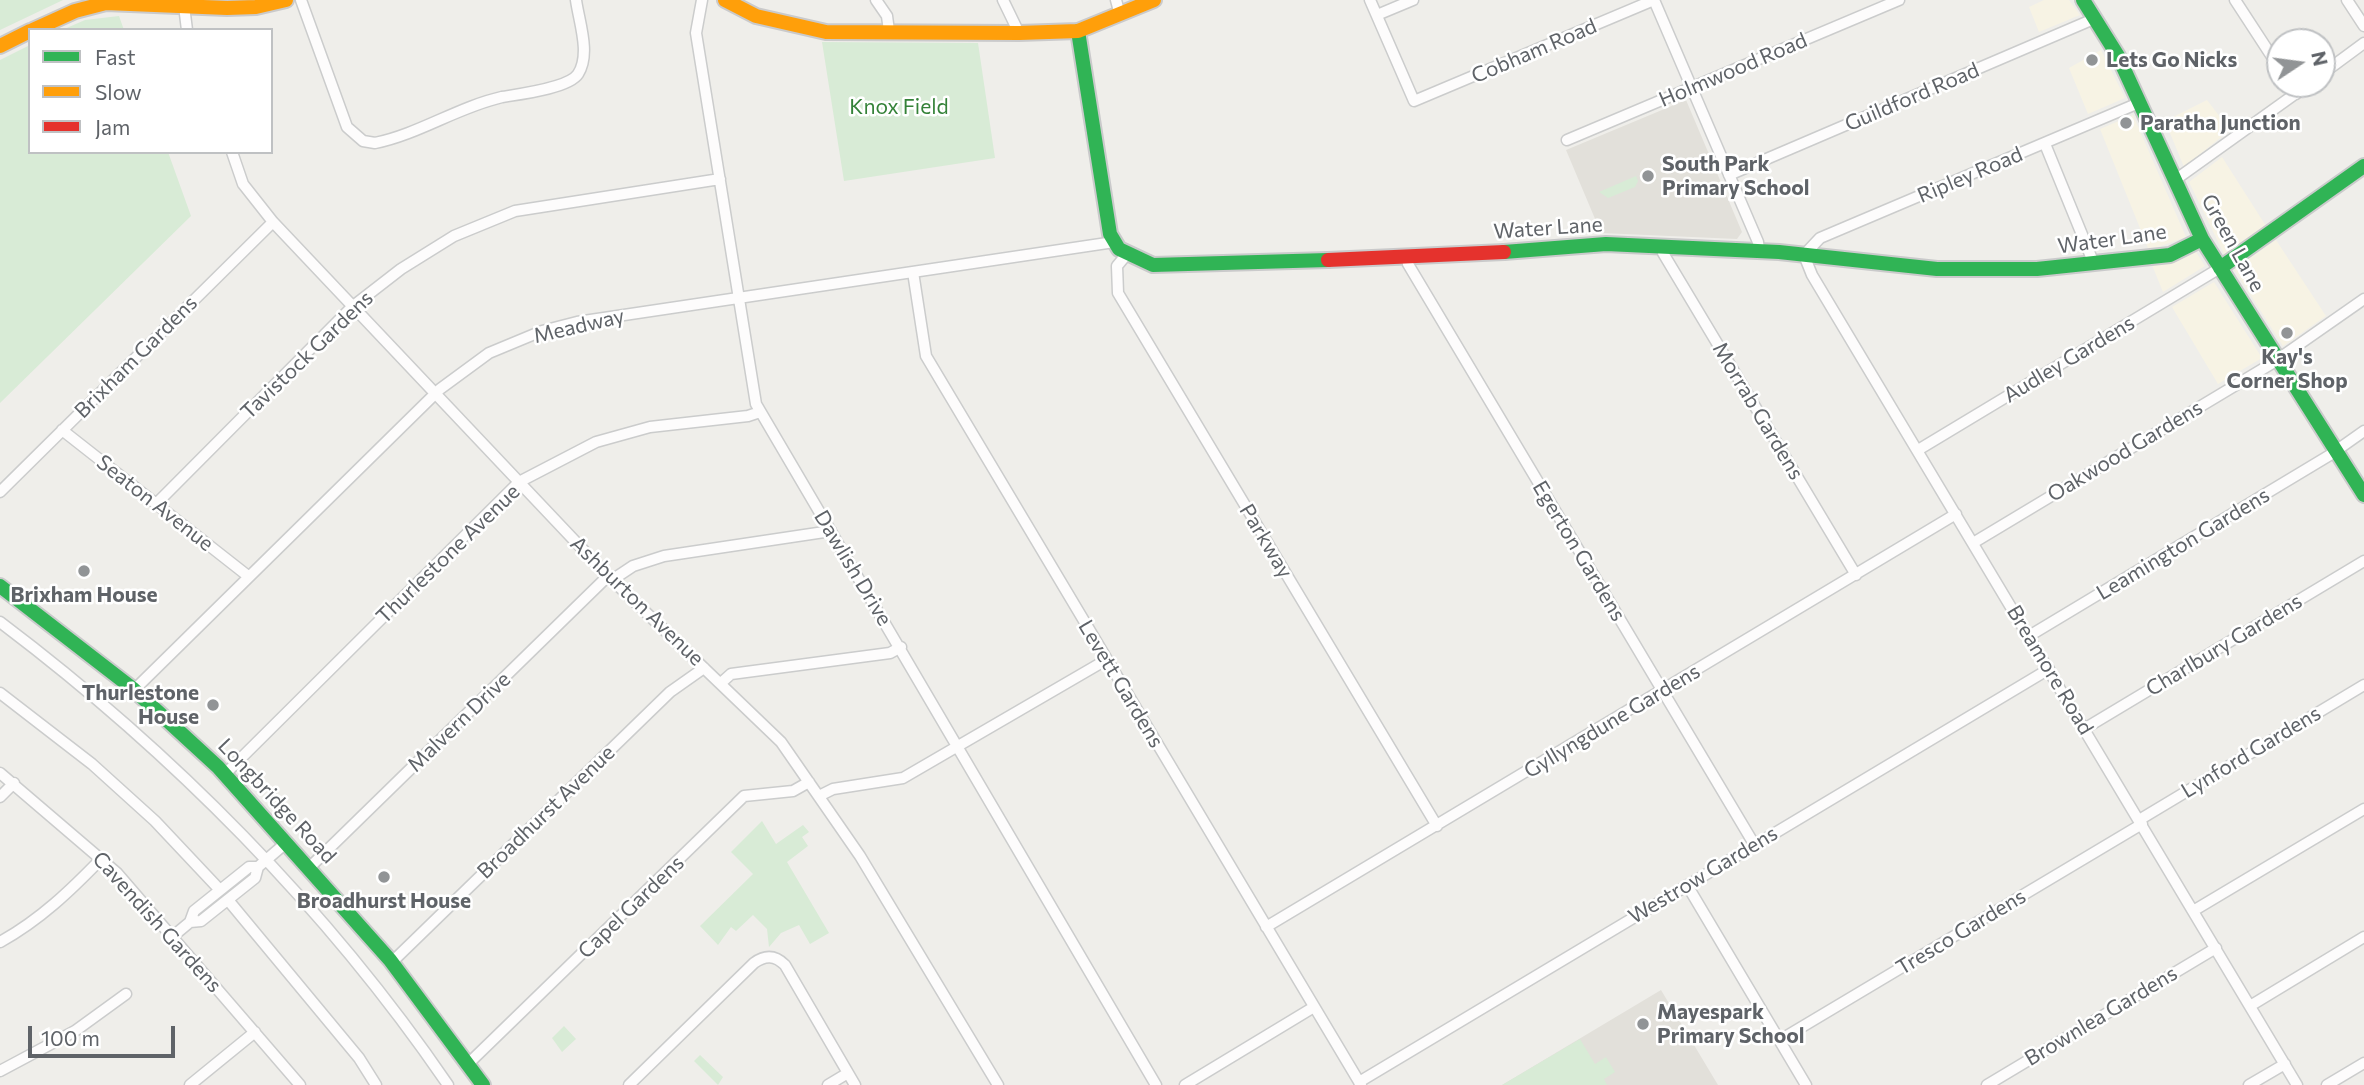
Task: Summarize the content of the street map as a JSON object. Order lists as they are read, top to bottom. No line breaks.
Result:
{"streets":{"street":["Cobham Road","Holmwood Road","Guildford Road","Ripley Road","Water Lane","Green Lane","Meadway","Tavistock Gardens","Brixham Gardens","Audley Gardens","Morrab Gardens","Oakwood Gardens","Seaton Avenue","Parkway","Leamington Gardens","Egerton Gardens","Thurlestone Avenue","Dawlish Drive","Ashburton Avenue","Charlbury Gardens","Breamore Road","Levett Gardens","Gyllyngdune Gardens","Malvern Drive","Lynford Gardens","Longbridge Road","Broadhurst Avenue","Westrow Gardens","Capel Gardens","Cavendish Gardens","Tresco Gardens","Brownlea Gardens"]},"crossings":[["Guildford Road","Green Lane"],["Ripley Road","Water Lane"],["Ripley Road","Green Lane"],["Ripley Road","Breamore Road"],["Water Lane","Green Lane"],["Water Lane","Meadway"],["Water Lane","Morrab Gardens"],["Water Lane","Parkway"],["Water Lane","Egerton Gardens"],["Water Lane","Breamore Road"],["Green Lane","Audley Gardens"],["Green Lane","Oakwood Gardens"],["Green Lane","Leamington Gardens"],["Meadway","Seaton Avenue"],["Meadway","Dawlish Drive"],["Meadway","Ashburton Avenue"],["Meadway","Levett Gardens"],["Meadway","Longbridge Road"],["Tavistock Gardens","Seaton Avenue"],["Tavistock Gardens","Dawlish Drive"],["Tavistock Gardens","Ashburton Avenue"],["Brixham Gardens","Seaton Avenue"],["Brixham Gardens","Ashburton Avenue"],["Audley Gardens","Breamore Road"],["Morrab Gardens","Gyllyngdune Gardens"],["Oakwood Gardens","Breamore Road"],["Parkway","Gyllyngdune Gardens"],["Leamington Gardens","Breamore Road"],["Egerton Gardens","Gyllyngdune Gardens"],["Egerton Gardens","Westrow Gardens"],["Thurlestone Avenue","Dawlish Drive"],["Thurlestone Avenue","Ashburton Avenue"],["Thurlestone Avenue","Longbridge Road"],["Dawlish Drive","Malvern Drive"],["Ashburton Avenue","Malvern Drive"],["Ashburton Avenue","Broadhurst Avenue"],["Ashburton Avenue","Capel Gardens"],["Charlbury Gardens","Breamore Road"],["Breamore Road","Gyllyngdune Gardens"],["Breamore Road","Lynford Gardens"],["Breamore Road","Westrow Gardens"],["Breamore Road","Tresco Gardens"],["Breamore Road","Brownlea Gardens"],["Levett Gardens","Gyllyngdune Gardens"],["Levett Gardens","Westrow Gardens"],["Malvern Drive","Longbridge Road"],["Lynford Gardens","Tresco Gardens"],["Longbridge Road","Broadhurst Avenue"],["Longbridge Road","Capel Gardens"]],"parks":["Knox Field"],"places":["Lets Go Nicks","Paratha Junction","South Park Primary School","Kay's Corner Shop","Brixham House","Thurlestone House","Broadhurst House","Mayespark Primary School"],"legend":["Fast","Slow","Jam"],"scale_bar":"100 m","north":"right"}
